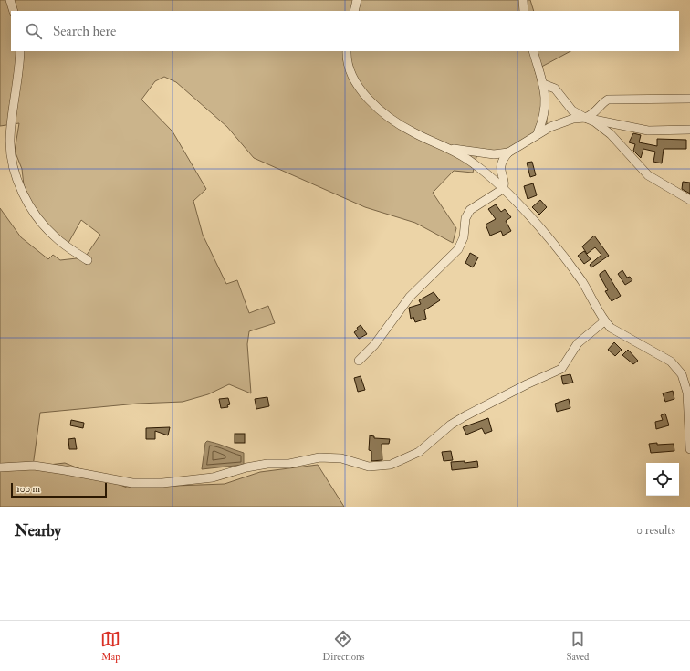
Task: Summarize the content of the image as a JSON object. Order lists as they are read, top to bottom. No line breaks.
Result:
{"scale_bar":"100 m","page":{"search":"Search here","scale":"100 m","heading":["Nearby","0 results"],"nav":["Map","Directions","Saved"]}}
